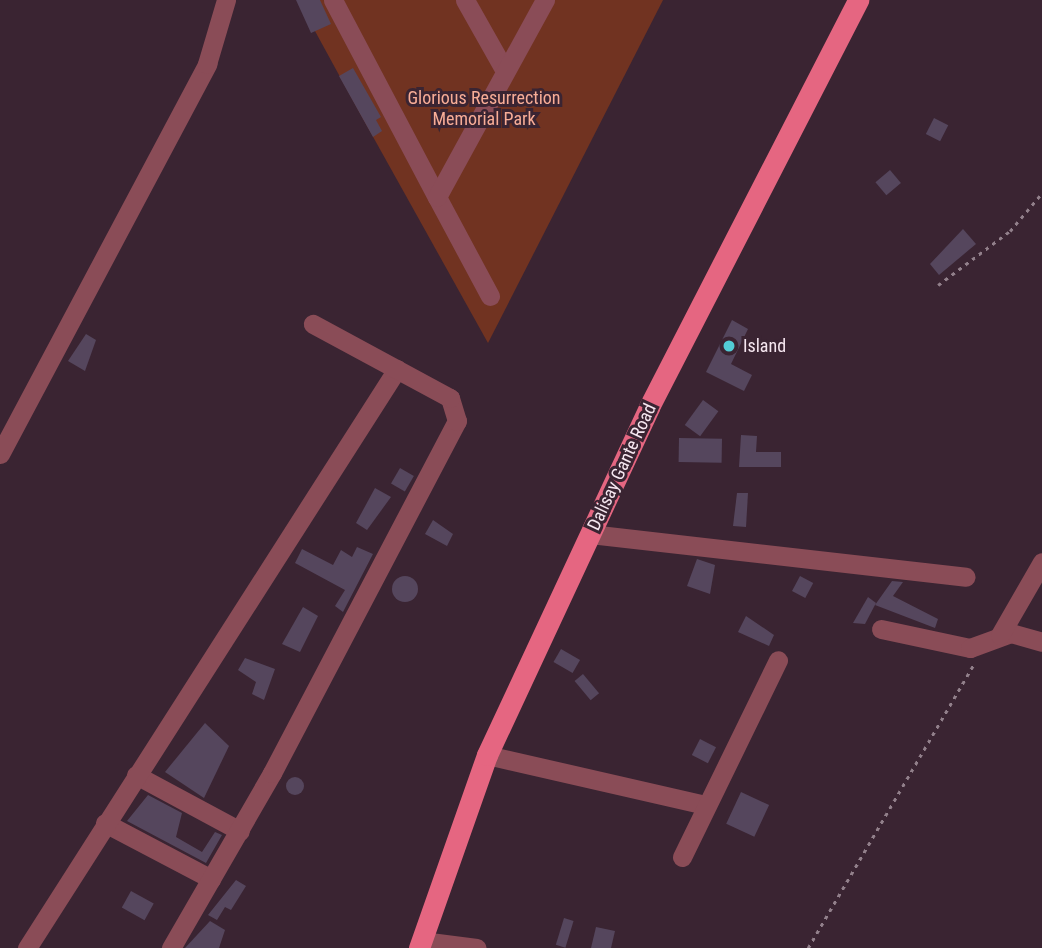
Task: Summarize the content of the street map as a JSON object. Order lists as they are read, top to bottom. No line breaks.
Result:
{"streets":{"main road":["Dalisay Gante Road"]},"parks":["Glorious Resurrection Memorial Park"],"places":["Island"]}
